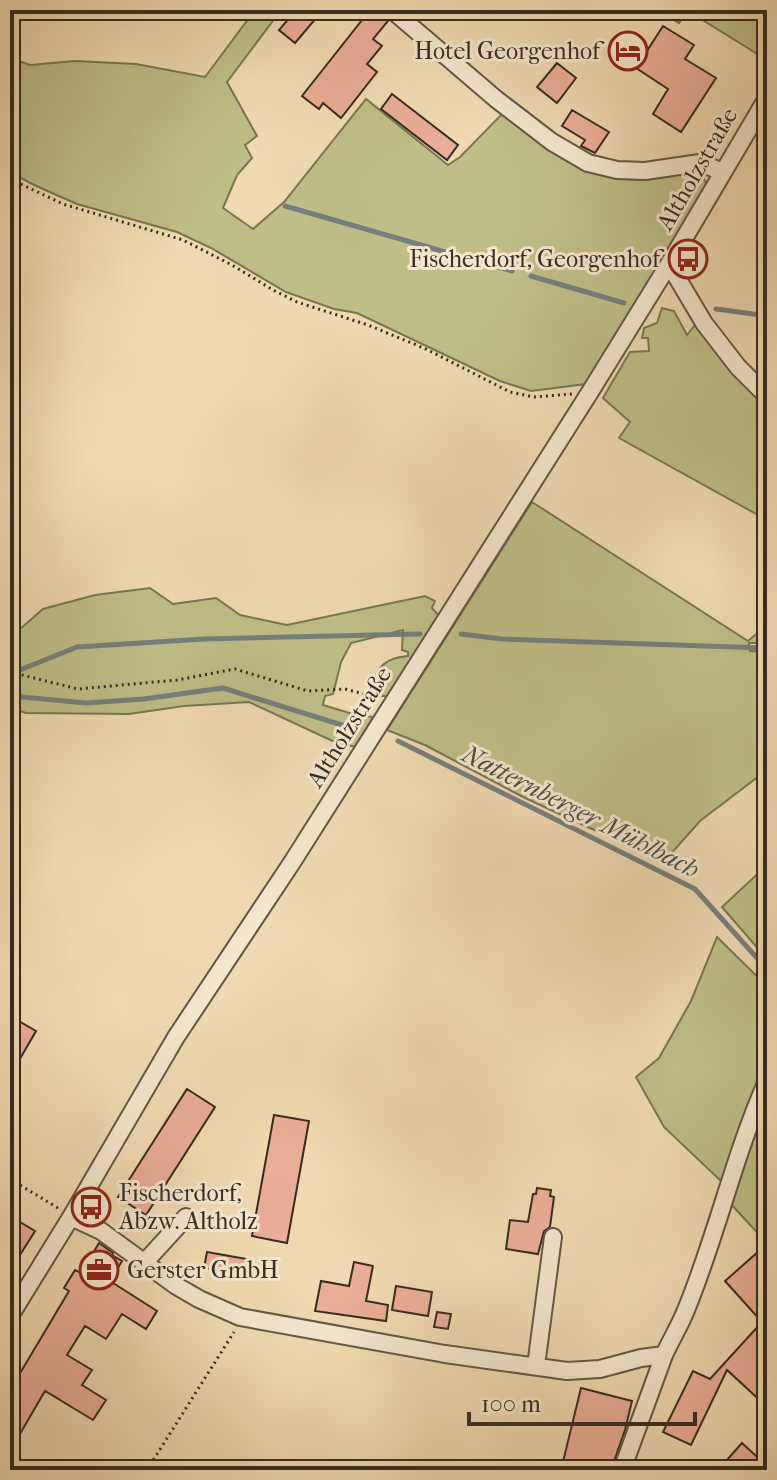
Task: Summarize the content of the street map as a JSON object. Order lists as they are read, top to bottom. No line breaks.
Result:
{"streets":{"street":["Altholzstraße"]},"water":["Natternberger Mühlbach"],"places":{"hotel":["Hotel Georgenhof"],"bus stop":["Fischerdorf, Georgenhof","Fischerdorf, Abzw. Altholz"],"office":["Gerster GmbH"]},"scale_bar":"100 m"}
